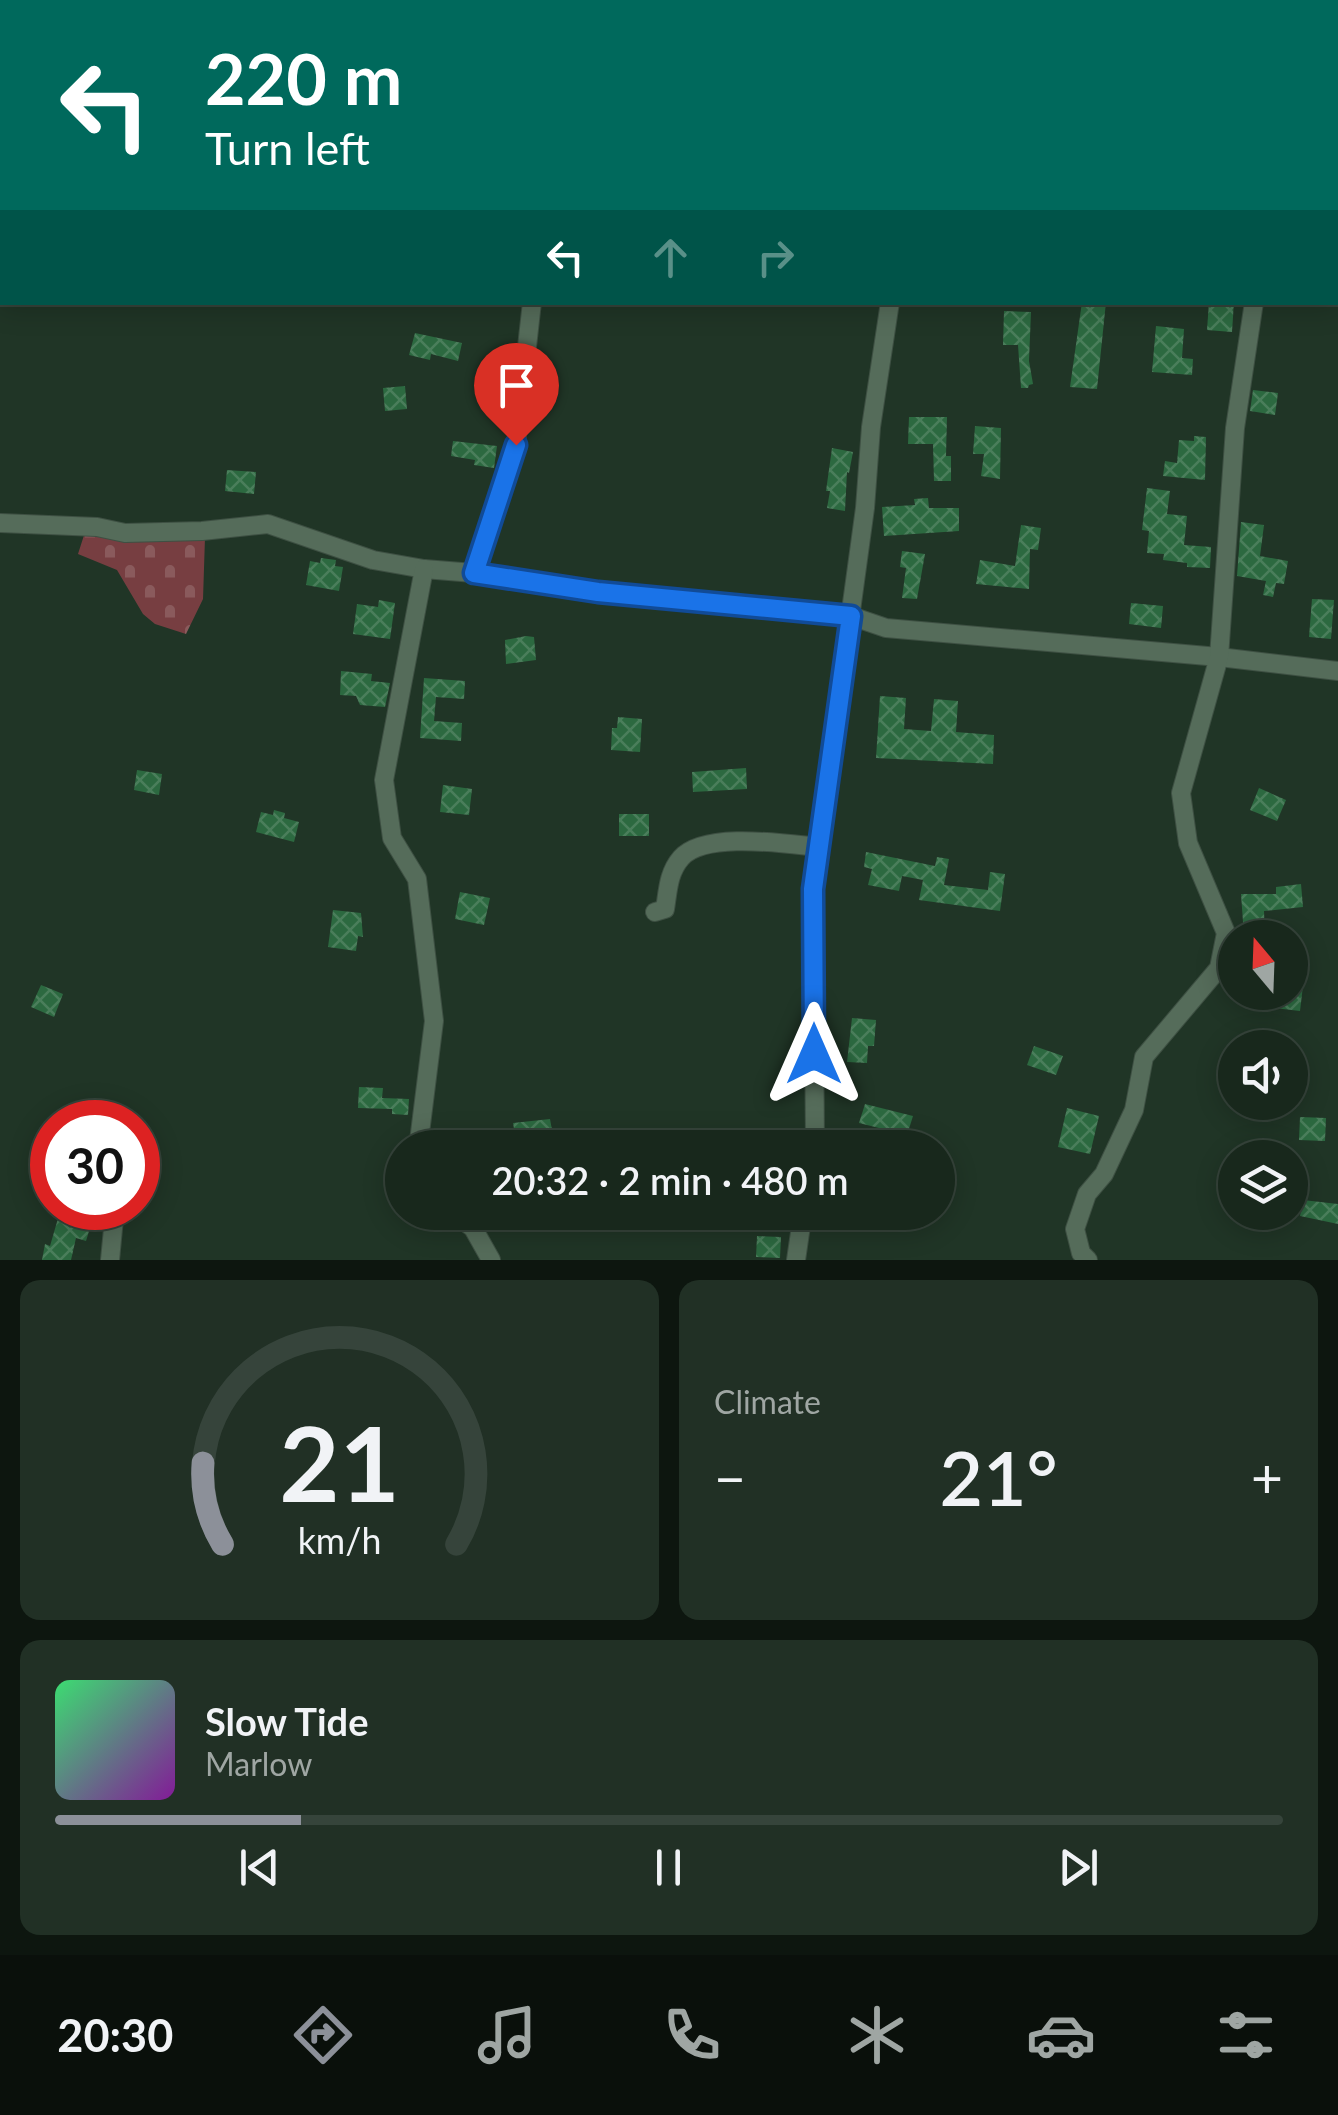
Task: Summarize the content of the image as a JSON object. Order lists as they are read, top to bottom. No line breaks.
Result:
{"north":"top","page":{"turn":["220 m","Turn left"],"limit":"30","trip":"20:32 · 2 min · 480 m","tile":"Climate","heat":["−","21°","+"],"song":["Slow Tide","Marlow"],"tabs":"20:30","gauge":["21","km/h"]}}
